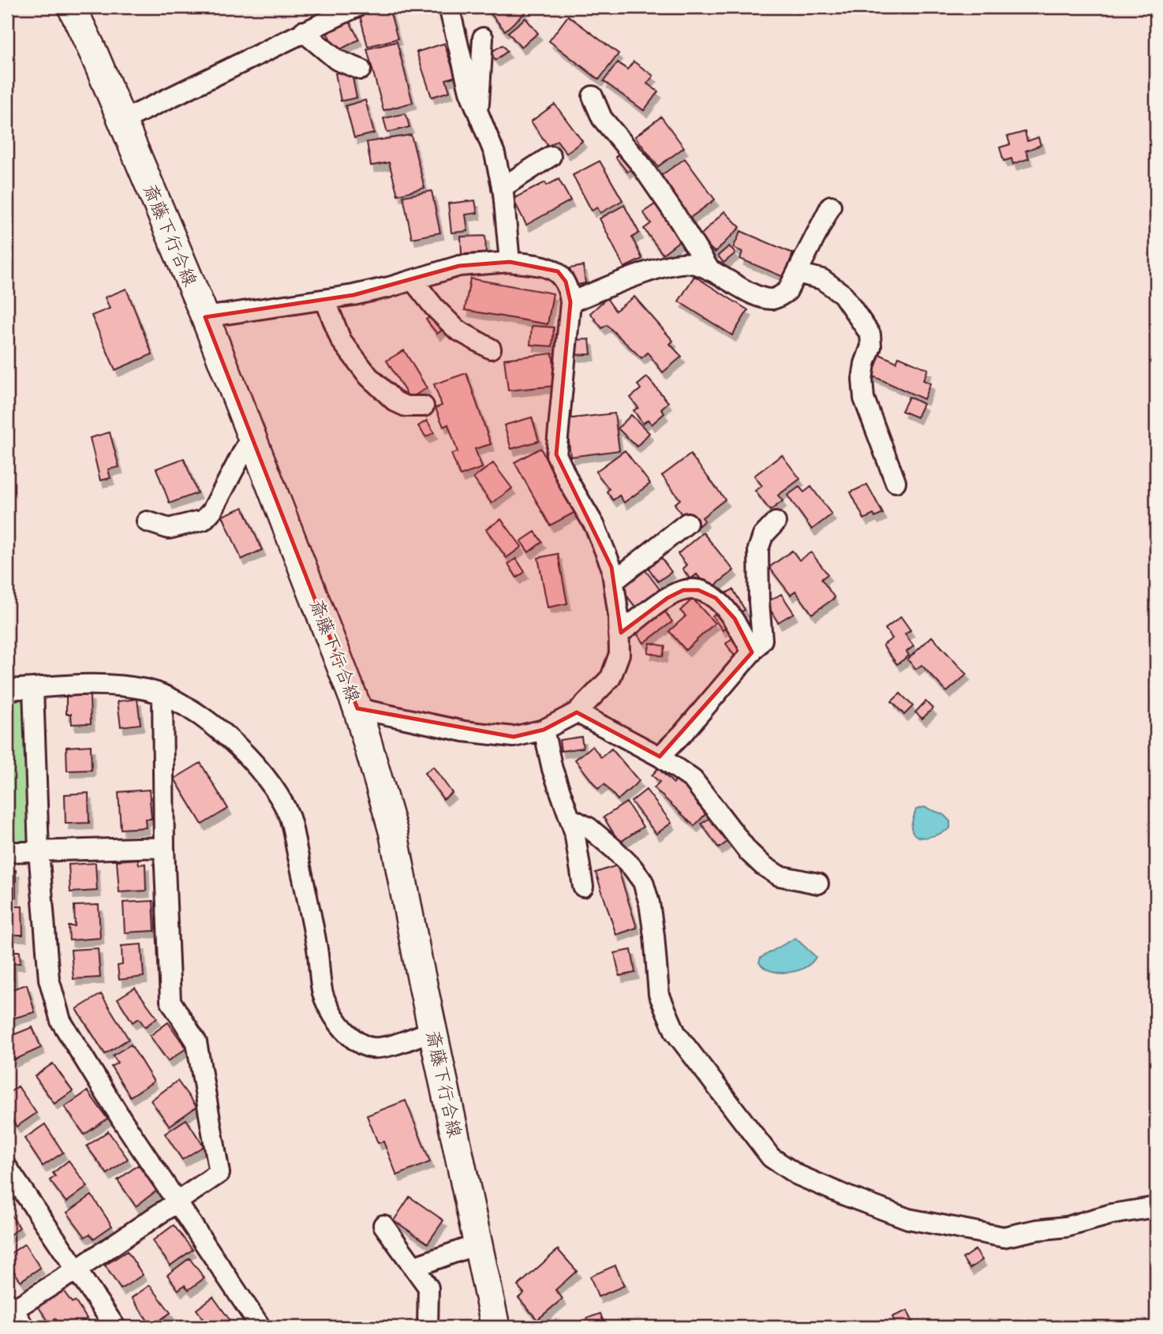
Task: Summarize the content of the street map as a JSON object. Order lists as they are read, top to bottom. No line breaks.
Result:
{"streets":{"main road":["斎藤下行合線"]}}
